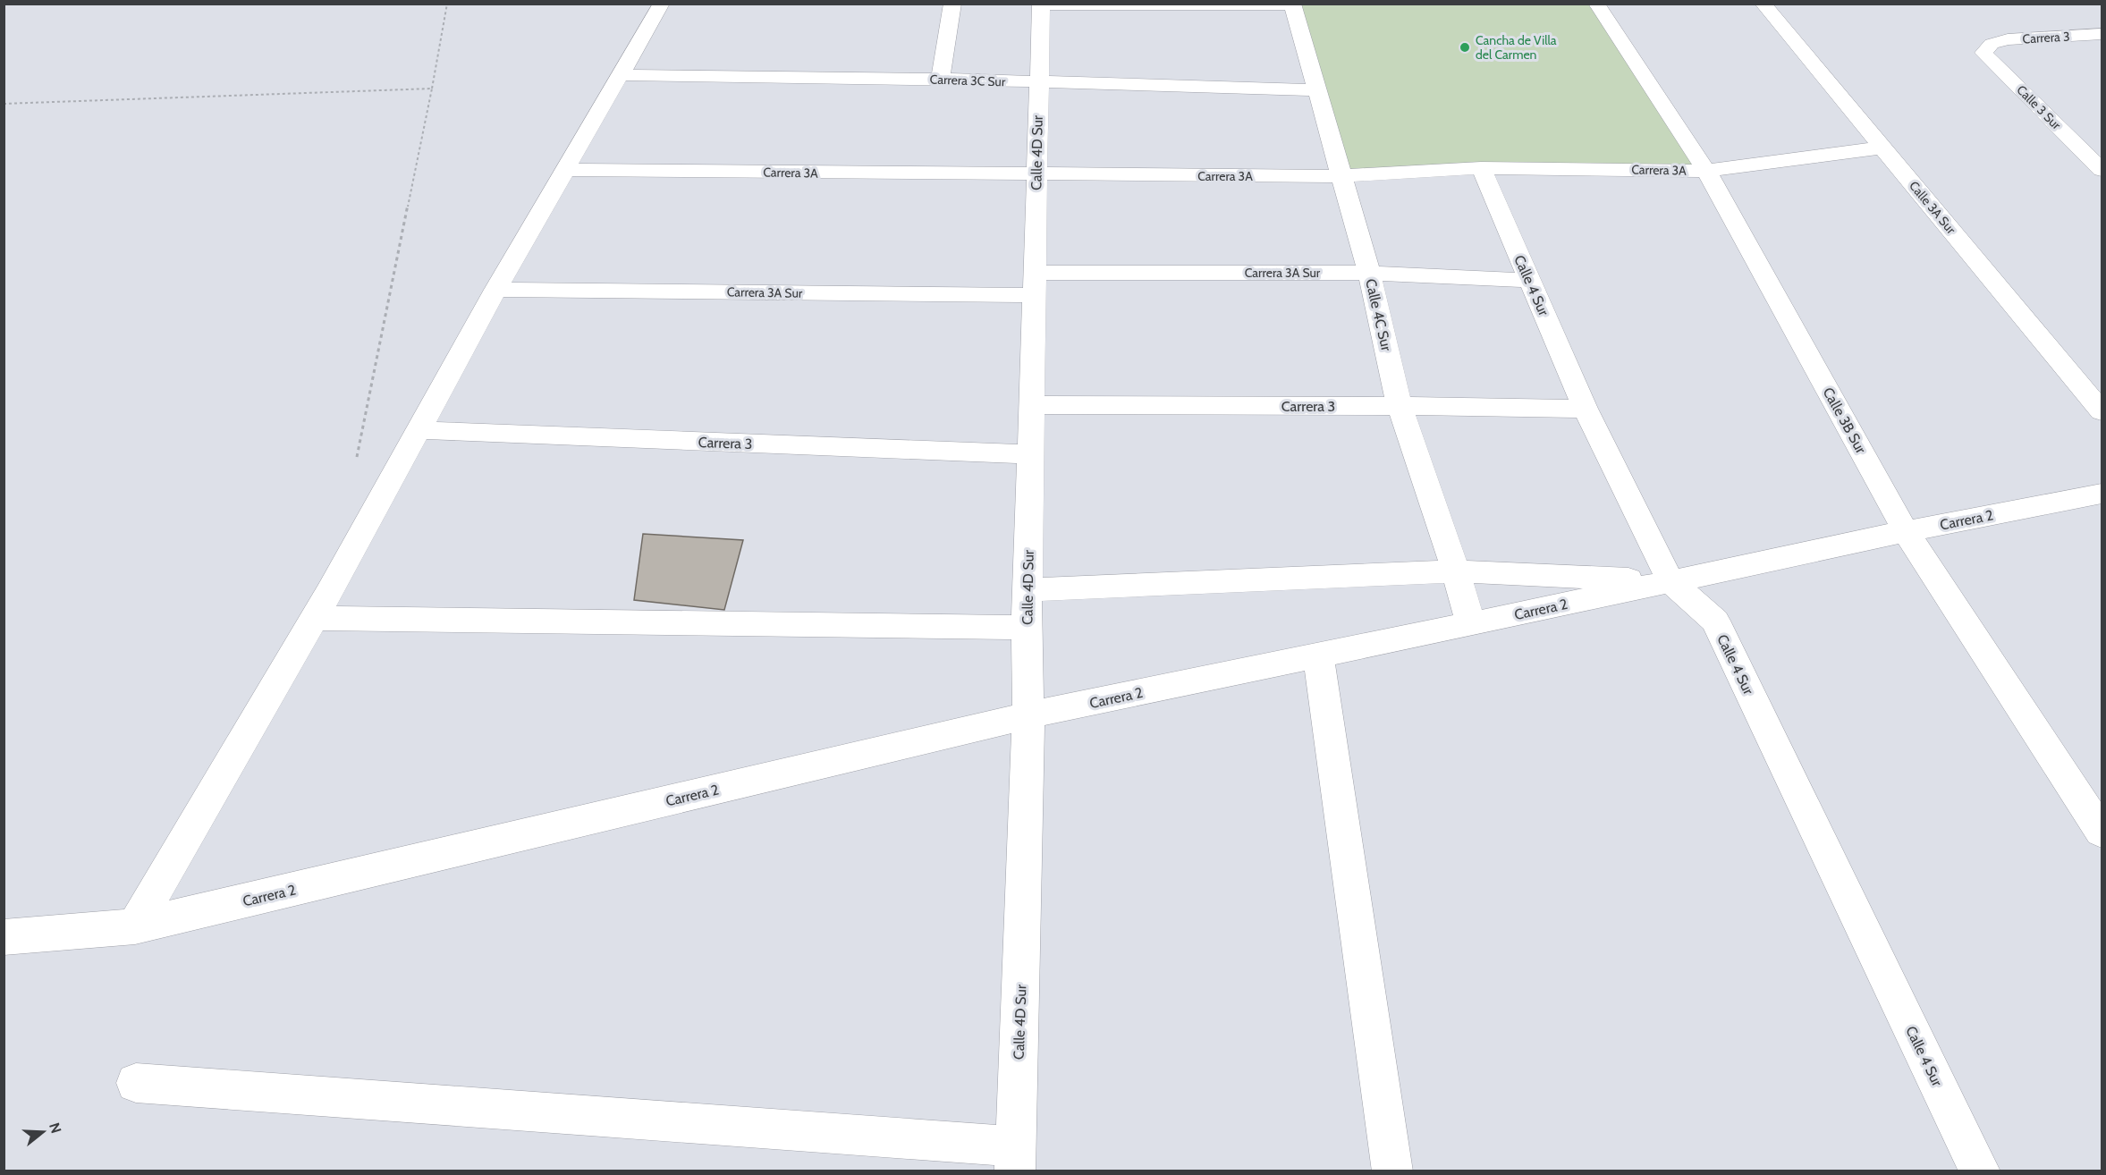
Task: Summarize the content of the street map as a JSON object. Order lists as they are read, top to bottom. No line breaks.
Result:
{"streets":{"street":["Carrera 3","Carrera 3C Sur","Calle 3 Sur","Calle 4D Sur","Carrera 3A","Calle 3A Sur","Carrera 3A Sur","Calle 4 Sur","Calle 4C Sur","Calle 3B Sur","Carrera 2"]},"crossings":[["Carrera 3","Calle 3 Sur"],["Carrera 3","Calle 4D Sur"],["Carrera 3","Calle 4 Sur"],["Carrera 3","Calle 4C Sur"],["Carrera 3C Sur","Calle 4D Sur"],["Carrera 3C Sur","Calle 4C Sur"],["Calle 4D Sur","Carrera 3A"],["Calle 4D Sur","Carrera 3A Sur"],["Calle 4D Sur","Carrera 2"],["Carrera 3A","Calle 3A Sur"],["Carrera 3A","Calle 4 Sur"],["Carrera 3A","Calle 4C Sur"],["Carrera 3A","Calle 3B Sur"],["Carrera 3A Sur","Calle 4 Sur"],["Carrera 3A Sur","Calle 4C Sur"],["Calle 4 Sur","Carrera 2"],["Calle 4C Sur","Carrera 2"],["Calle 3B Sur","Carrera 2"]],"places":["Cancha de Villa del Carmen"],"north":"right"}
